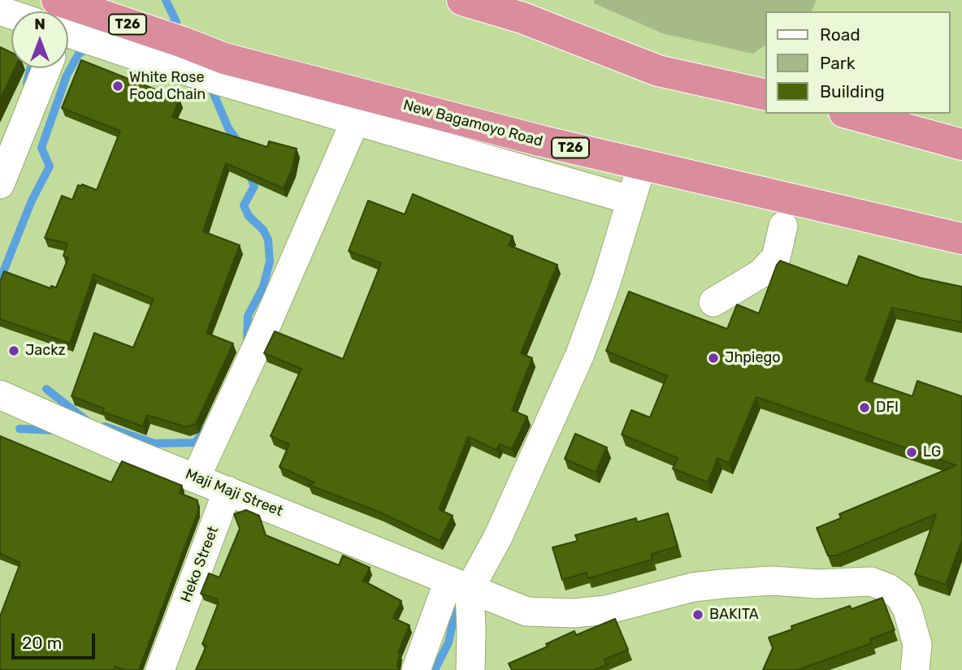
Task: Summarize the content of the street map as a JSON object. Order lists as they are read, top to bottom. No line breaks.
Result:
{"streets":{"highway":["T26","New Bagamoyo Road"],"street":["Maji Maji Street","Heko Street"]},"crossings":[["Maji Maji Street","Heko Street"]],"places":["White Rose Food Chain","Jackz","Jhpiego","DFI","LG","BAKITA"],"legend":["Road","Park","Building"],"scale_bar":"20 m","north":"top"}
